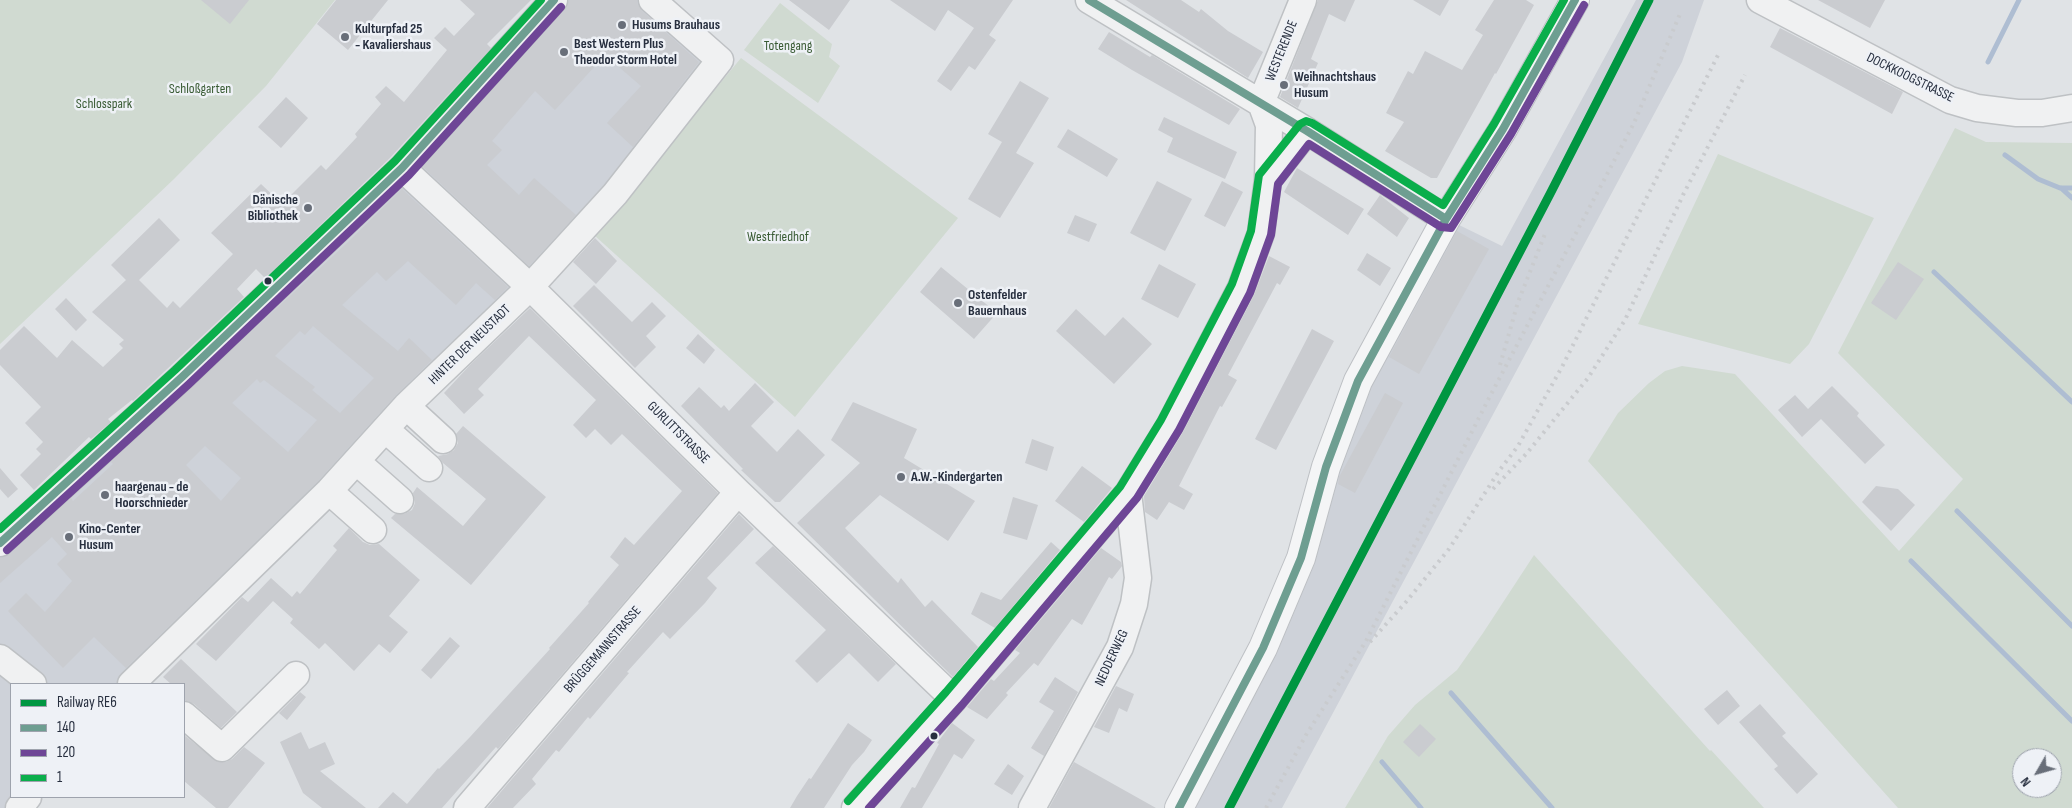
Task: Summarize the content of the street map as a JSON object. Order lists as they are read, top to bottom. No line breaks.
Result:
{"streets":{"street":["WESTERENDE","DOCKKOOGSTRASSE","HINTER DER NEUSTADT","GURLITTSTRASSE","BRÜGGEMANNSTRASSE","NEDDERWEG"]},"crossings":[["HINTER DER NEUSTADT","GURLITTSTRASSE"],["GURLITTSTRASSE","BRÜGGEMANNSTRASSE"]],"parks":["Totengang","Schloßgarten","Schlosspark","Westfriedhof"],"places":["Husums Brauhaus","Kulturpfad 25 - Kavaliershaus","Best Western Plus Theodor Storm Hotel","Weihnachtshaus Husum","Dänische Bibliothek","Ostenfelder Bauernhaus","A.W.-Kindergarten","haargenau - de Hoorschnieder","Kino-Center Husum"],"lines":["rail line RE6","transit line 140","transit line 1","transit line 120"],"legend":["Railway RE6","140","120","1"],"north":"bottom left"}
